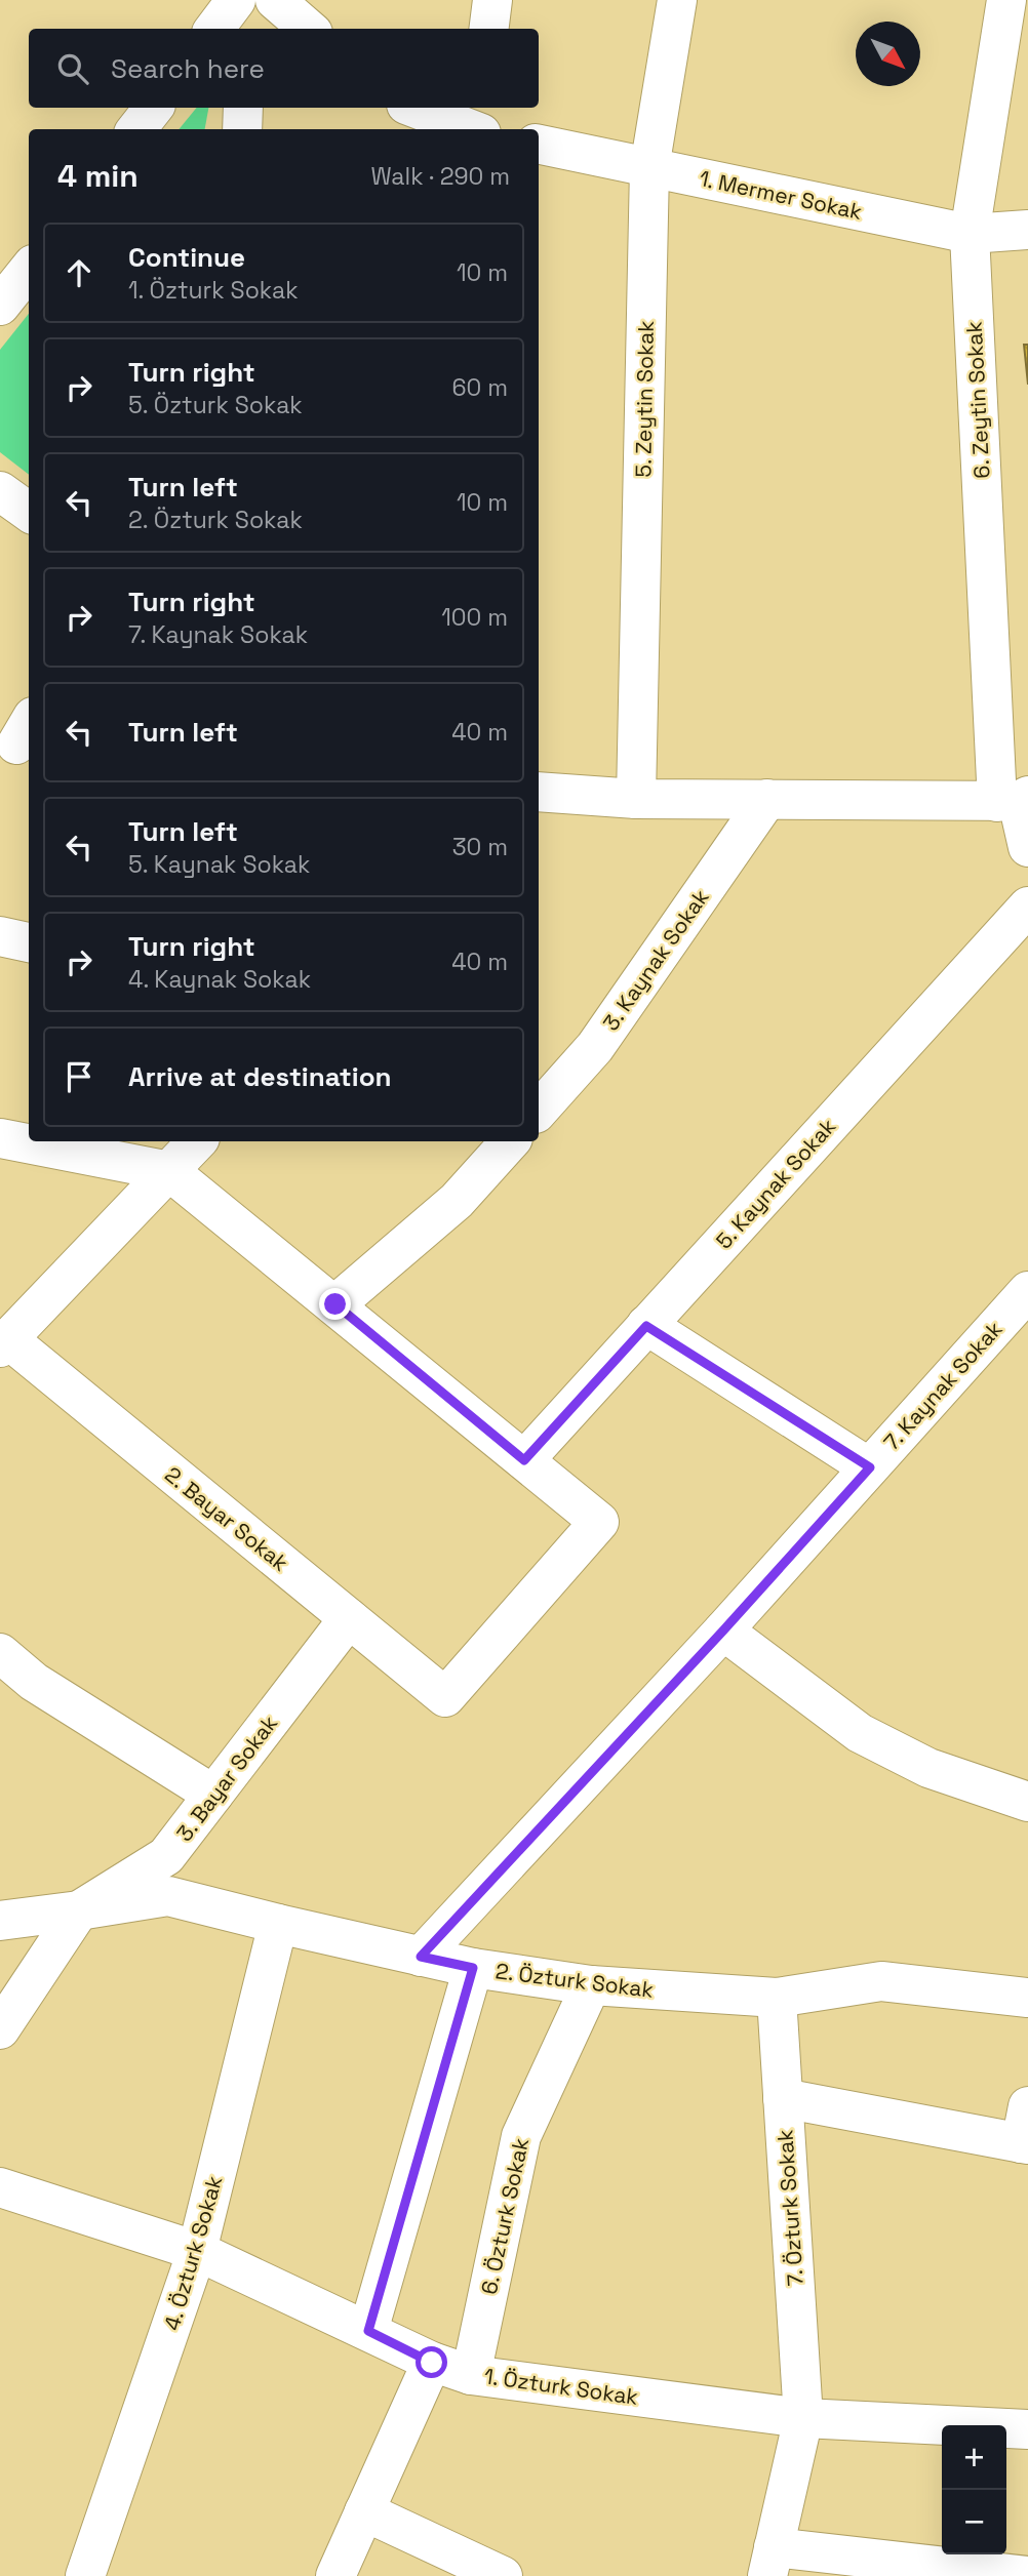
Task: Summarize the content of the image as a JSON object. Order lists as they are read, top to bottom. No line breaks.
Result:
{"streets":{"street":["1. Mermer Sokak","5. Zeytin Sokak","6. Zeytin Sokak","3. Kaynak Sokak","5. Kaynak Sokak","7. Kaynak Sokak","2. Bayar Sokak","3. Bayar Sokak","2. Özturk Sokak","7. Özturk Sokak","6. Özturk Sokak","4. Özturk Sokak","1. Özturk Sokak"]},"crossings":[["1. Mermer Sokak","5. Zeytin Sokak"],["1. Mermer Sokak","6. Zeytin Sokak"],["5. Kaynak Sokak","2. Bayar Sokak"],["7. Kaynak Sokak","2. Özturk Sokak"],["2. Bayar Sokak","3. Bayar Sokak"],["3. Bayar Sokak","2. Özturk Sokak"],["2. Özturk Sokak","7. Özturk Sokak"],["2. Özturk Sokak","6. Özturk Sokak"],["2. Özturk Sokak","4. Özturk Sokak"],["7. Özturk Sokak","1. Özturk Sokak"],["6. Özturk Sokak","1. Özturk Sokak"],["4. Özturk Sokak","1. Özturk Sokak"]],"north":"bottom right","page":{"search":"Search here","heading":["4 min","Walk · 290 m"],"list":[["Continue","1. Özturk Sokak","10 m"],["Turn right","5. Özturk Sokak","60 m"],["Turn left","2. Özturk Sokak","10 m"],["Turn right","7. Kaynak Sokak","100 m"],["Turn left","40 m"],["Turn left","5. Kaynak Sokak","30 m"],["Turn right","4. Kaynak Sokak","40 m"],"Arrive at destination"],"map_buttons":["+","−"]}}
